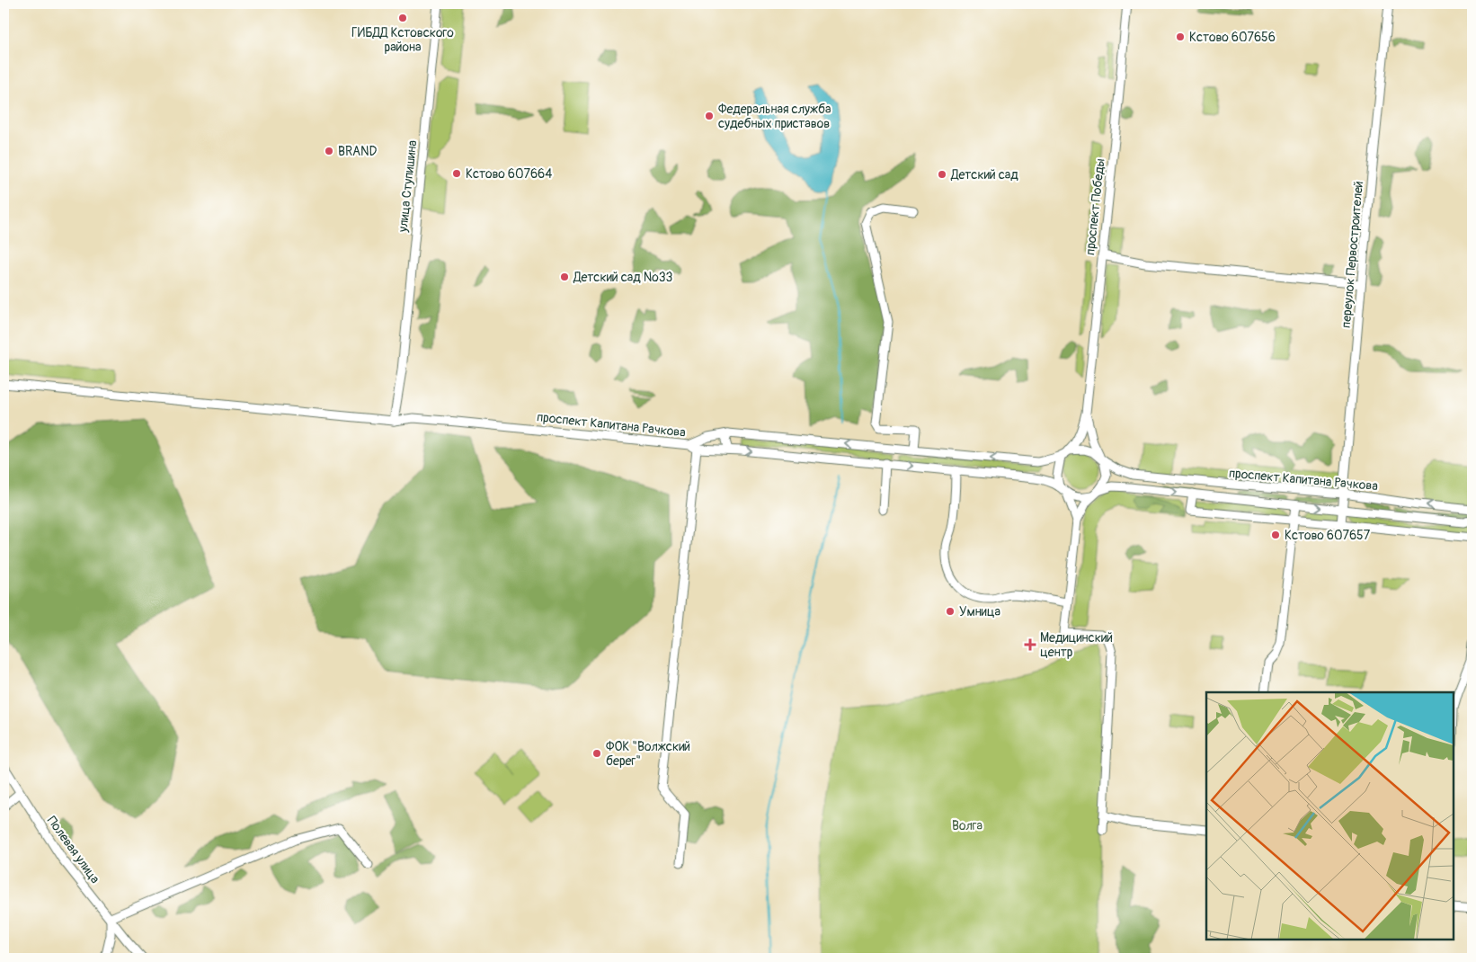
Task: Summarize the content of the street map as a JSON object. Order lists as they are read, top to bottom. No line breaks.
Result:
{"streets":{"street":["улица Ступишина","проспект Победы","переулок Первостроителей","проспект Капитана Рачкова","Полевая улица"]},"crossings":[["улица Ступишина","проспект Капитана Рачкова"],["переулок Первостроителей","проспект Капитана Рачкова"]],"parks":["Волга"],"places":{"other":["ГИБДД Кстовского района","Кстово 607656","Федеральная служба судебных приставов","BRAND","Кстово 607664","Детский сад","Детский сад №33","Кстово 607657","Умница","ФОК \"Волжский берег\""],"health":["Медицинский центр"]}}
